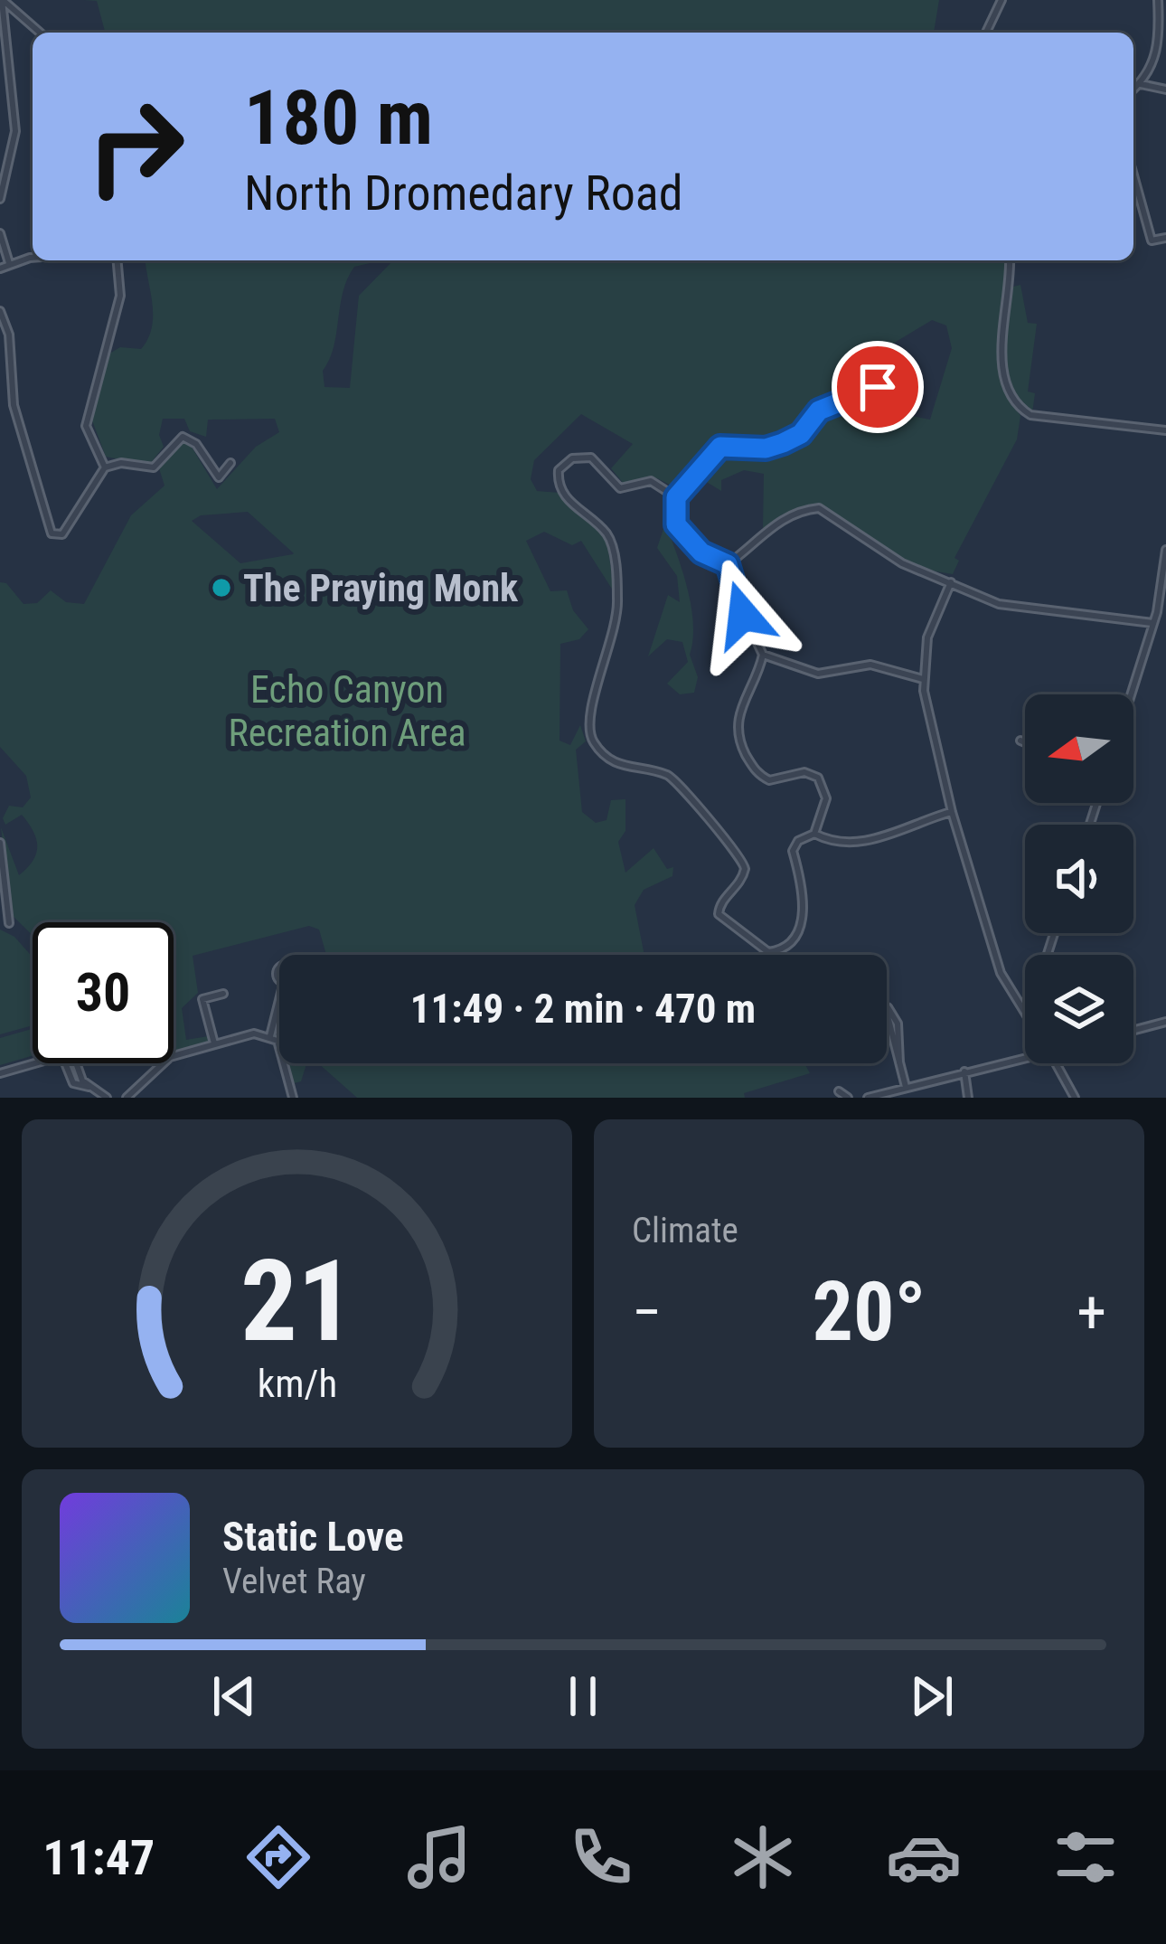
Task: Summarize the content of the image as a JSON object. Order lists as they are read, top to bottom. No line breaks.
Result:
{"parks":["Echo Canyon Recreation Area"],"places":["The Praying Monk"],"north":"left","page":{"turn":["180 m","North Dromedary Road"],"limit":"30","trip":"11:49 · 2 min · 470 m","tile":"Climate","heat":["−","20°","+"],"song":["Static Love","Velvet Ray"],"tabs":"11:47","gauge":["21","km/h"]}}
